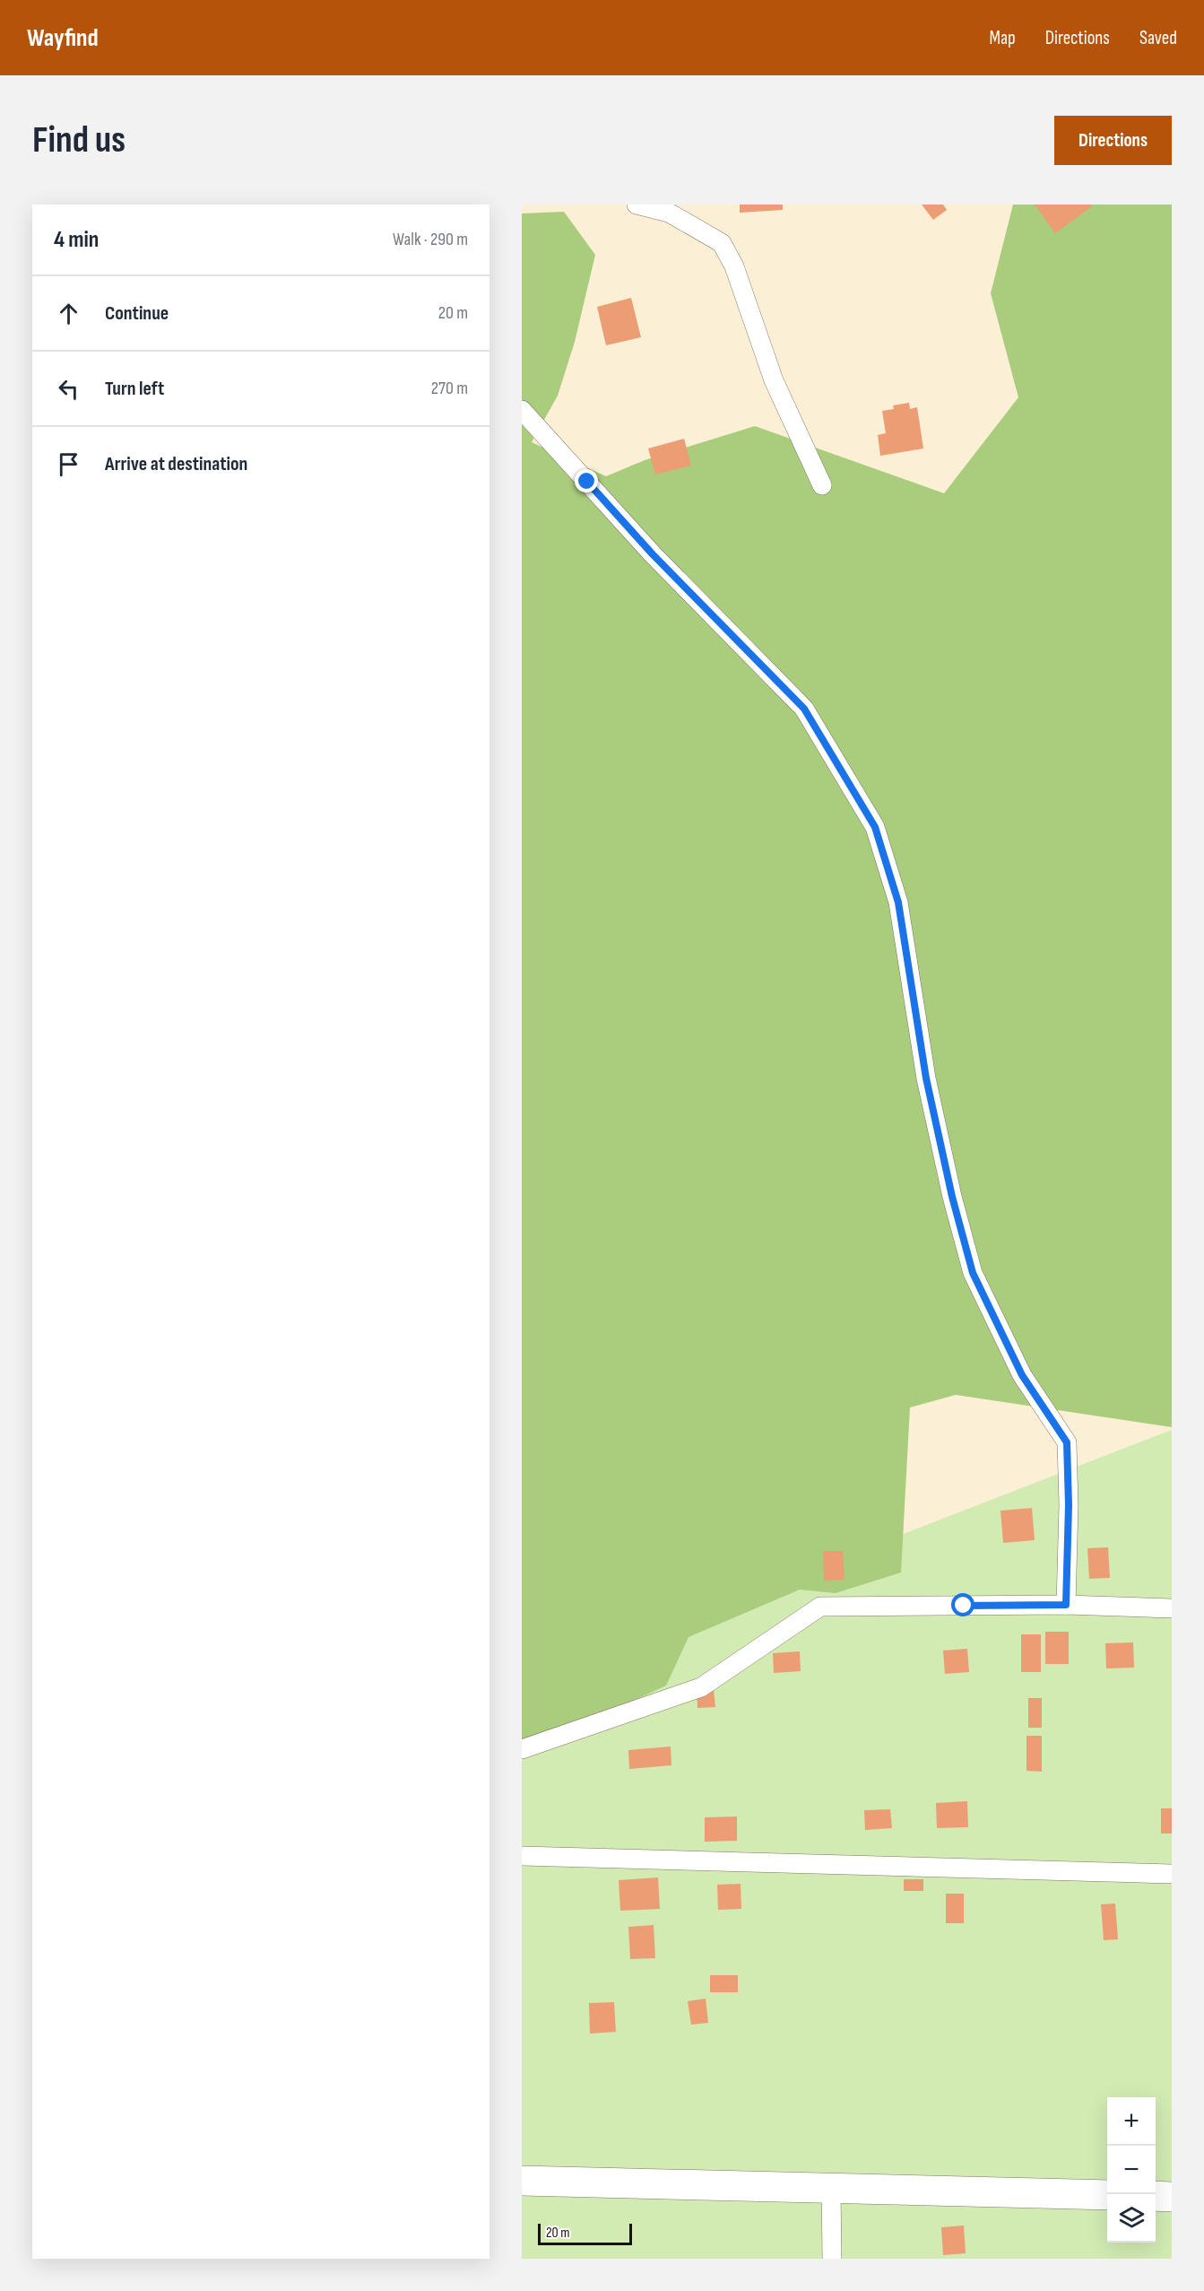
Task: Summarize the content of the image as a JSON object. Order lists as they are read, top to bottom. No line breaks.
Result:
{"scale_bar":"20 m","page":{"header":"Wayfind","nav":["Map","Directions","Saved"],"buttons":"Directions","title":"Find us","heading":["4 min","Walk · 290 m"],"list":[["Continue","20 m"],["Turn left","270 m"],"Arrive at destination"],"map_buttons":["+","−"],"scale":"20 m"}}
